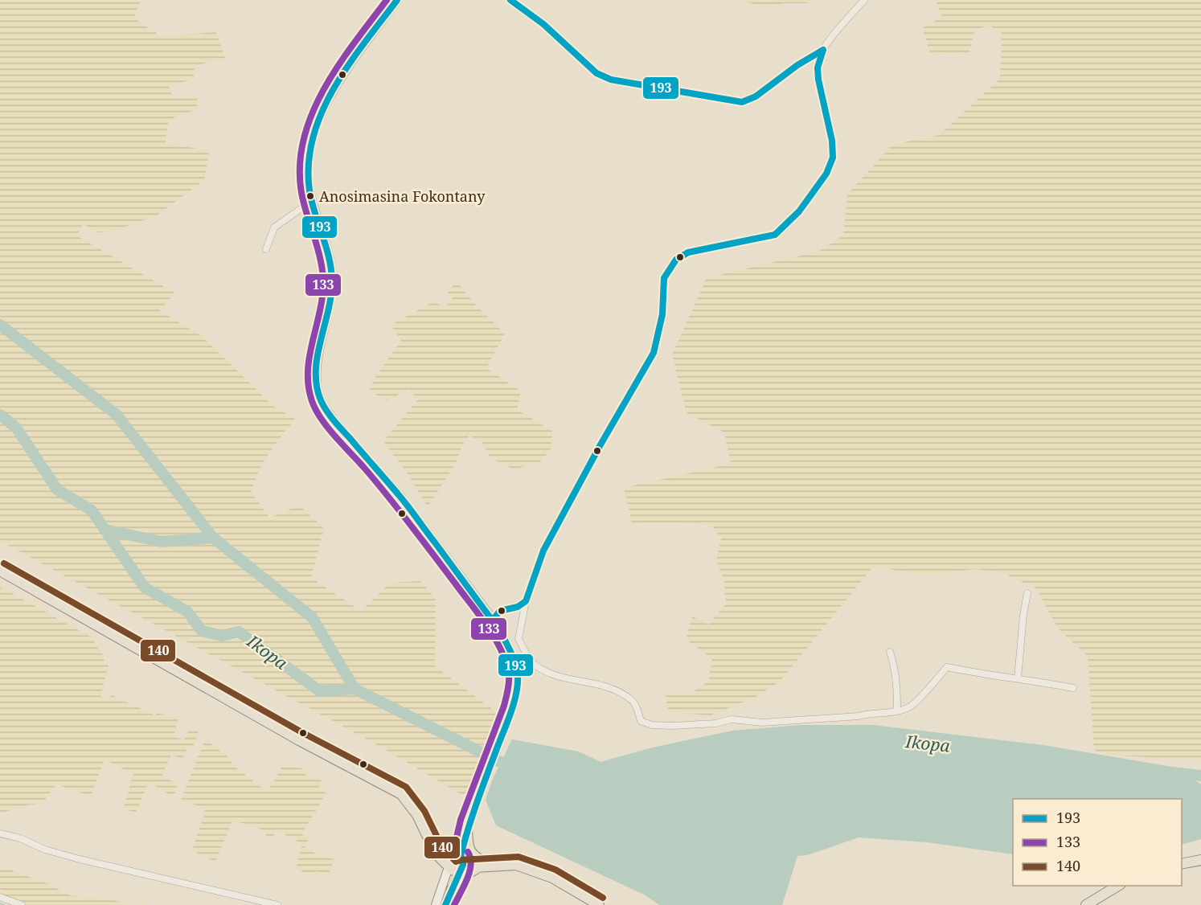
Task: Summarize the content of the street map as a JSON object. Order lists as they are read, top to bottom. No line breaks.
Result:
{"water":["Ikopa"],"places":["Anosimasina Fokontany"],"lines":["transit line 193","transit line 133","transit line 140"],"legend":["193","133","140"]}
